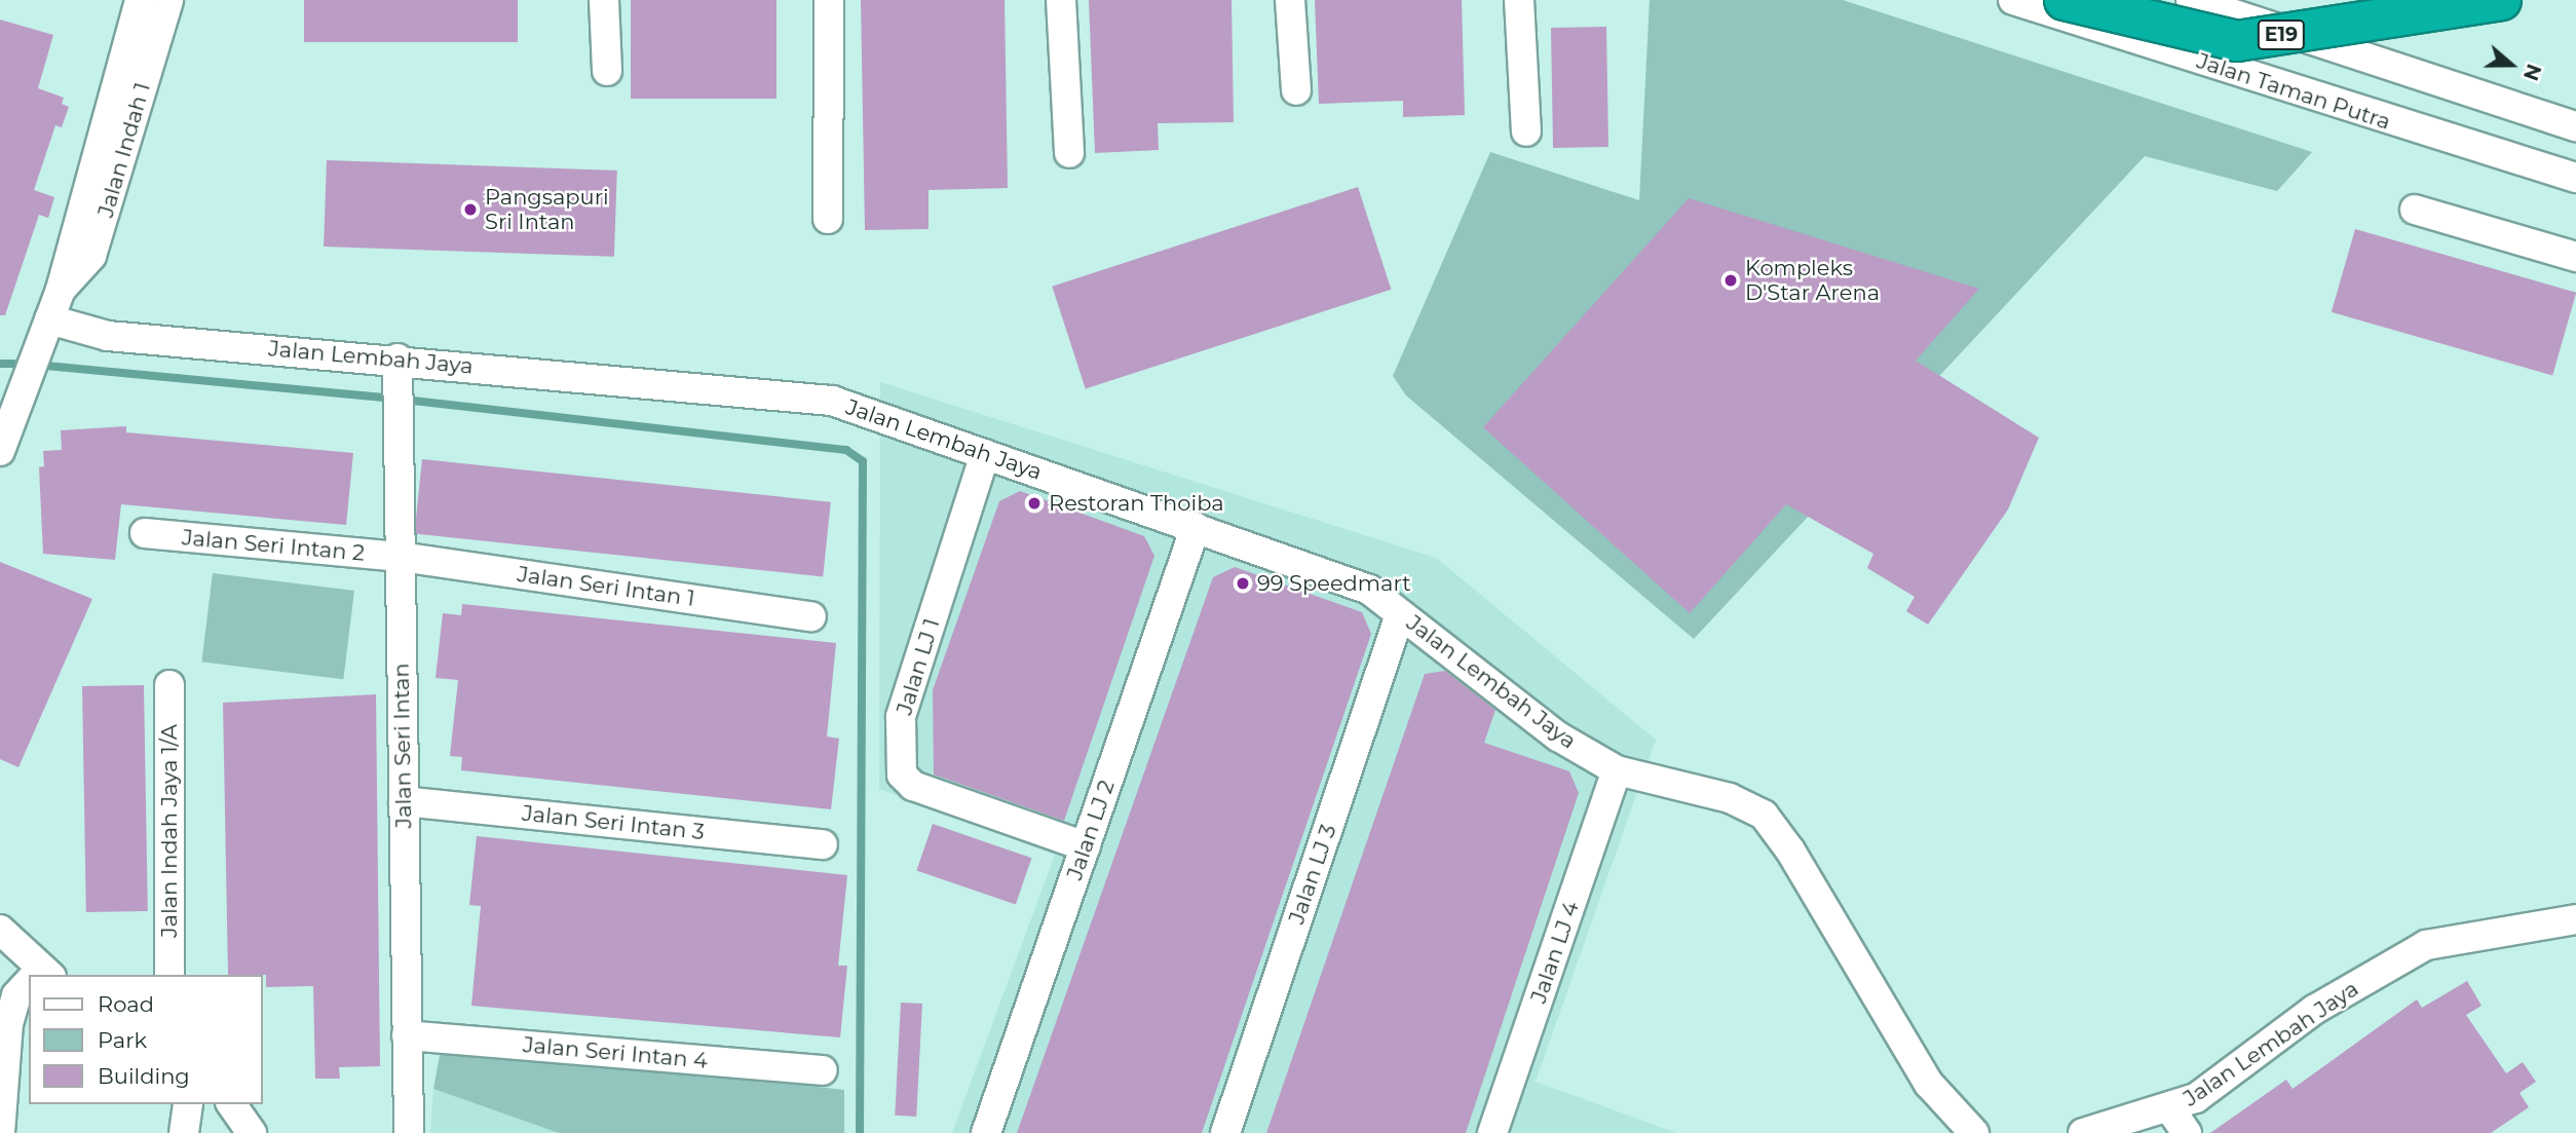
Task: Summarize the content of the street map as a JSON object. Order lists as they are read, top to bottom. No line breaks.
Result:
{"streets":{"highway":["E19"],"street":["Jalan Taman Putra","Jalan Indah 1","Jalan Lembah Jaya","Jalan Seri Intan 2","Jalan Seri Intan 1","Jalan LJ 1","Jalan Seri Intan","Jalan Seri Intan 3","Jalan LJ 2","Jalan Indah Jaya 1/A","Jalan LJ 3","Jalan LJ 4","Jalan Seri Intan 4"]},"crossings":[["Jalan Indah 1","Jalan Lembah Jaya"],["Jalan Lembah Jaya","Jalan LJ 1"],["Jalan Lembah Jaya","Jalan Seri Intan"],["Jalan Lembah Jaya","Jalan LJ 2"],["Jalan Lembah Jaya","Jalan LJ 3"],["Jalan Lembah Jaya","Jalan LJ 4"],["Jalan Seri Intan 2","Jalan Seri Intan 1"],["Jalan Seri Intan 2","Jalan Seri Intan"],["Jalan Seri Intan 1","Jalan Seri Intan"],["Jalan LJ 1","Jalan LJ 2"],["Jalan Seri Intan","Jalan Seri Intan 3"],["Jalan Seri Intan","Jalan Seri Intan 4"]],"places":["Pangsapuri Sri Intan","Kompleks D'Star Arena","Restoran Thoiba","99 Speedmart"],"legend":["Road","Park","Building"],"north":"right"}
